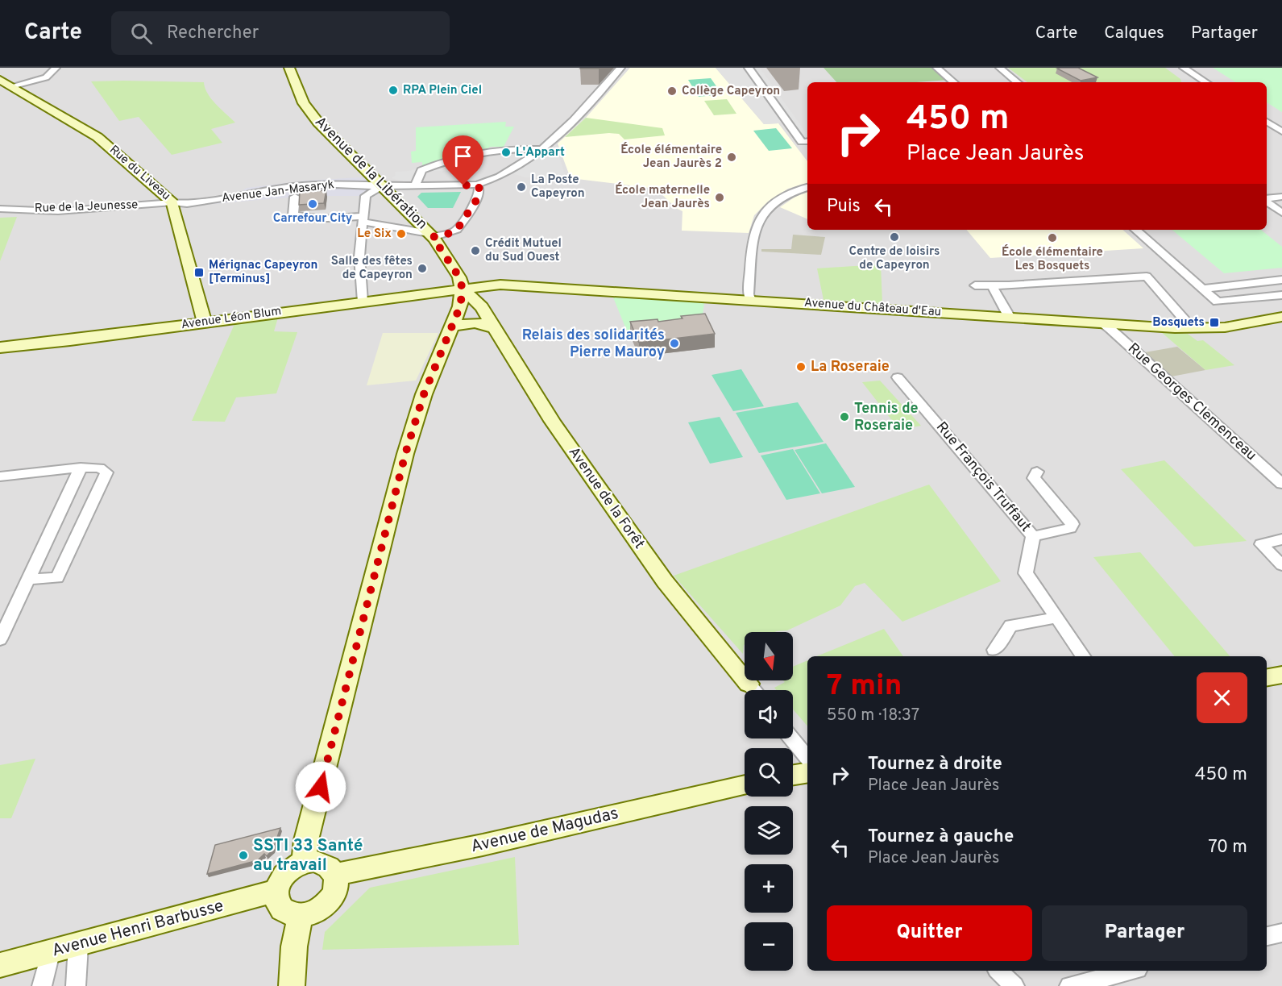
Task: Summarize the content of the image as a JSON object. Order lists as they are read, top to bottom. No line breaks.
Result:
{"streets":{"street":["Rue du Liveau","Avenue de la Libération","Avenue Jan-Masaryk","Rue de la Jeunesse","Avenue du Château d'Eau","Avenue Léon Blum","Rue Georges Clemenceau","Rue François Truffaut","Avenue de la Forêt","Avenue de Magudas","Avenue Henri Barbusse"]},"crossings":[["Rue du Liveau","Avenue Jan-Masaryk"],["Rue du Liveau","Rue de la Jeunesse"],["Rue du Liveau","Avenue Léon Blum"],["Avenue de la Libération","Avenue Jan-Masaryk"],["Avenue de la Libération","Avenue du Château d'Eau"],["Avenue de la Libération","Avenue Léon Blum"],["Avenue de la Libération","Avenue de la Forêt"],["Avenue Jan-Masaryk","Rue de la Jeunesse"],["Avenue du Château d'Eau","Avenue Léon Blum"],["Avenue du Château d'Eau","Rue Georges Clemenceau"],["Avenue du Château d'Eau","Avenue de la Forêt"],["Avenue Léon Blum","Avenue de la Forêt"],["Avenue de Magudas","Avenue Henri Barbusse"]],"places":{"other":["RPA Plein Ciel","Collège Capeyron","L'Appart","École élémentaire Jean Jaurès 2","La Poste Capeyron","École maternelle Jean Jaurès","Carrefour City","Le Six","Centre de loisirs de Capeyron","École élémentaire Les Bosquets","Crédit Mutuel du Sud Ouest","Salle des fêtes de Capeyron","Relais des solidarités Pierre Mauroy","La Roseraie","Tennis de Roseraie","SSTI 33 Santé au travail"],"transit":["Mérignac Capeyron [Terminus]","Bosquets"]},"north":"bottom","page":{"header":"Carte","search":"Rechercher","nav":["Carte","Calques","Partager"],"turn":["450 m","Place Jean Jaurès"],"then":"Puis","map_buttons":["+","−"],"heading":["7 min","550 m · 18:37"],"list":[{"name":"Tournez à droite","note":"Place Jean Jaurès","value":"450 m"},{"name":"Tournez à gauche","note":"Place Jean Jaurès","value":"70 m"}],"buttons":["Quitter","Partager"]}}
